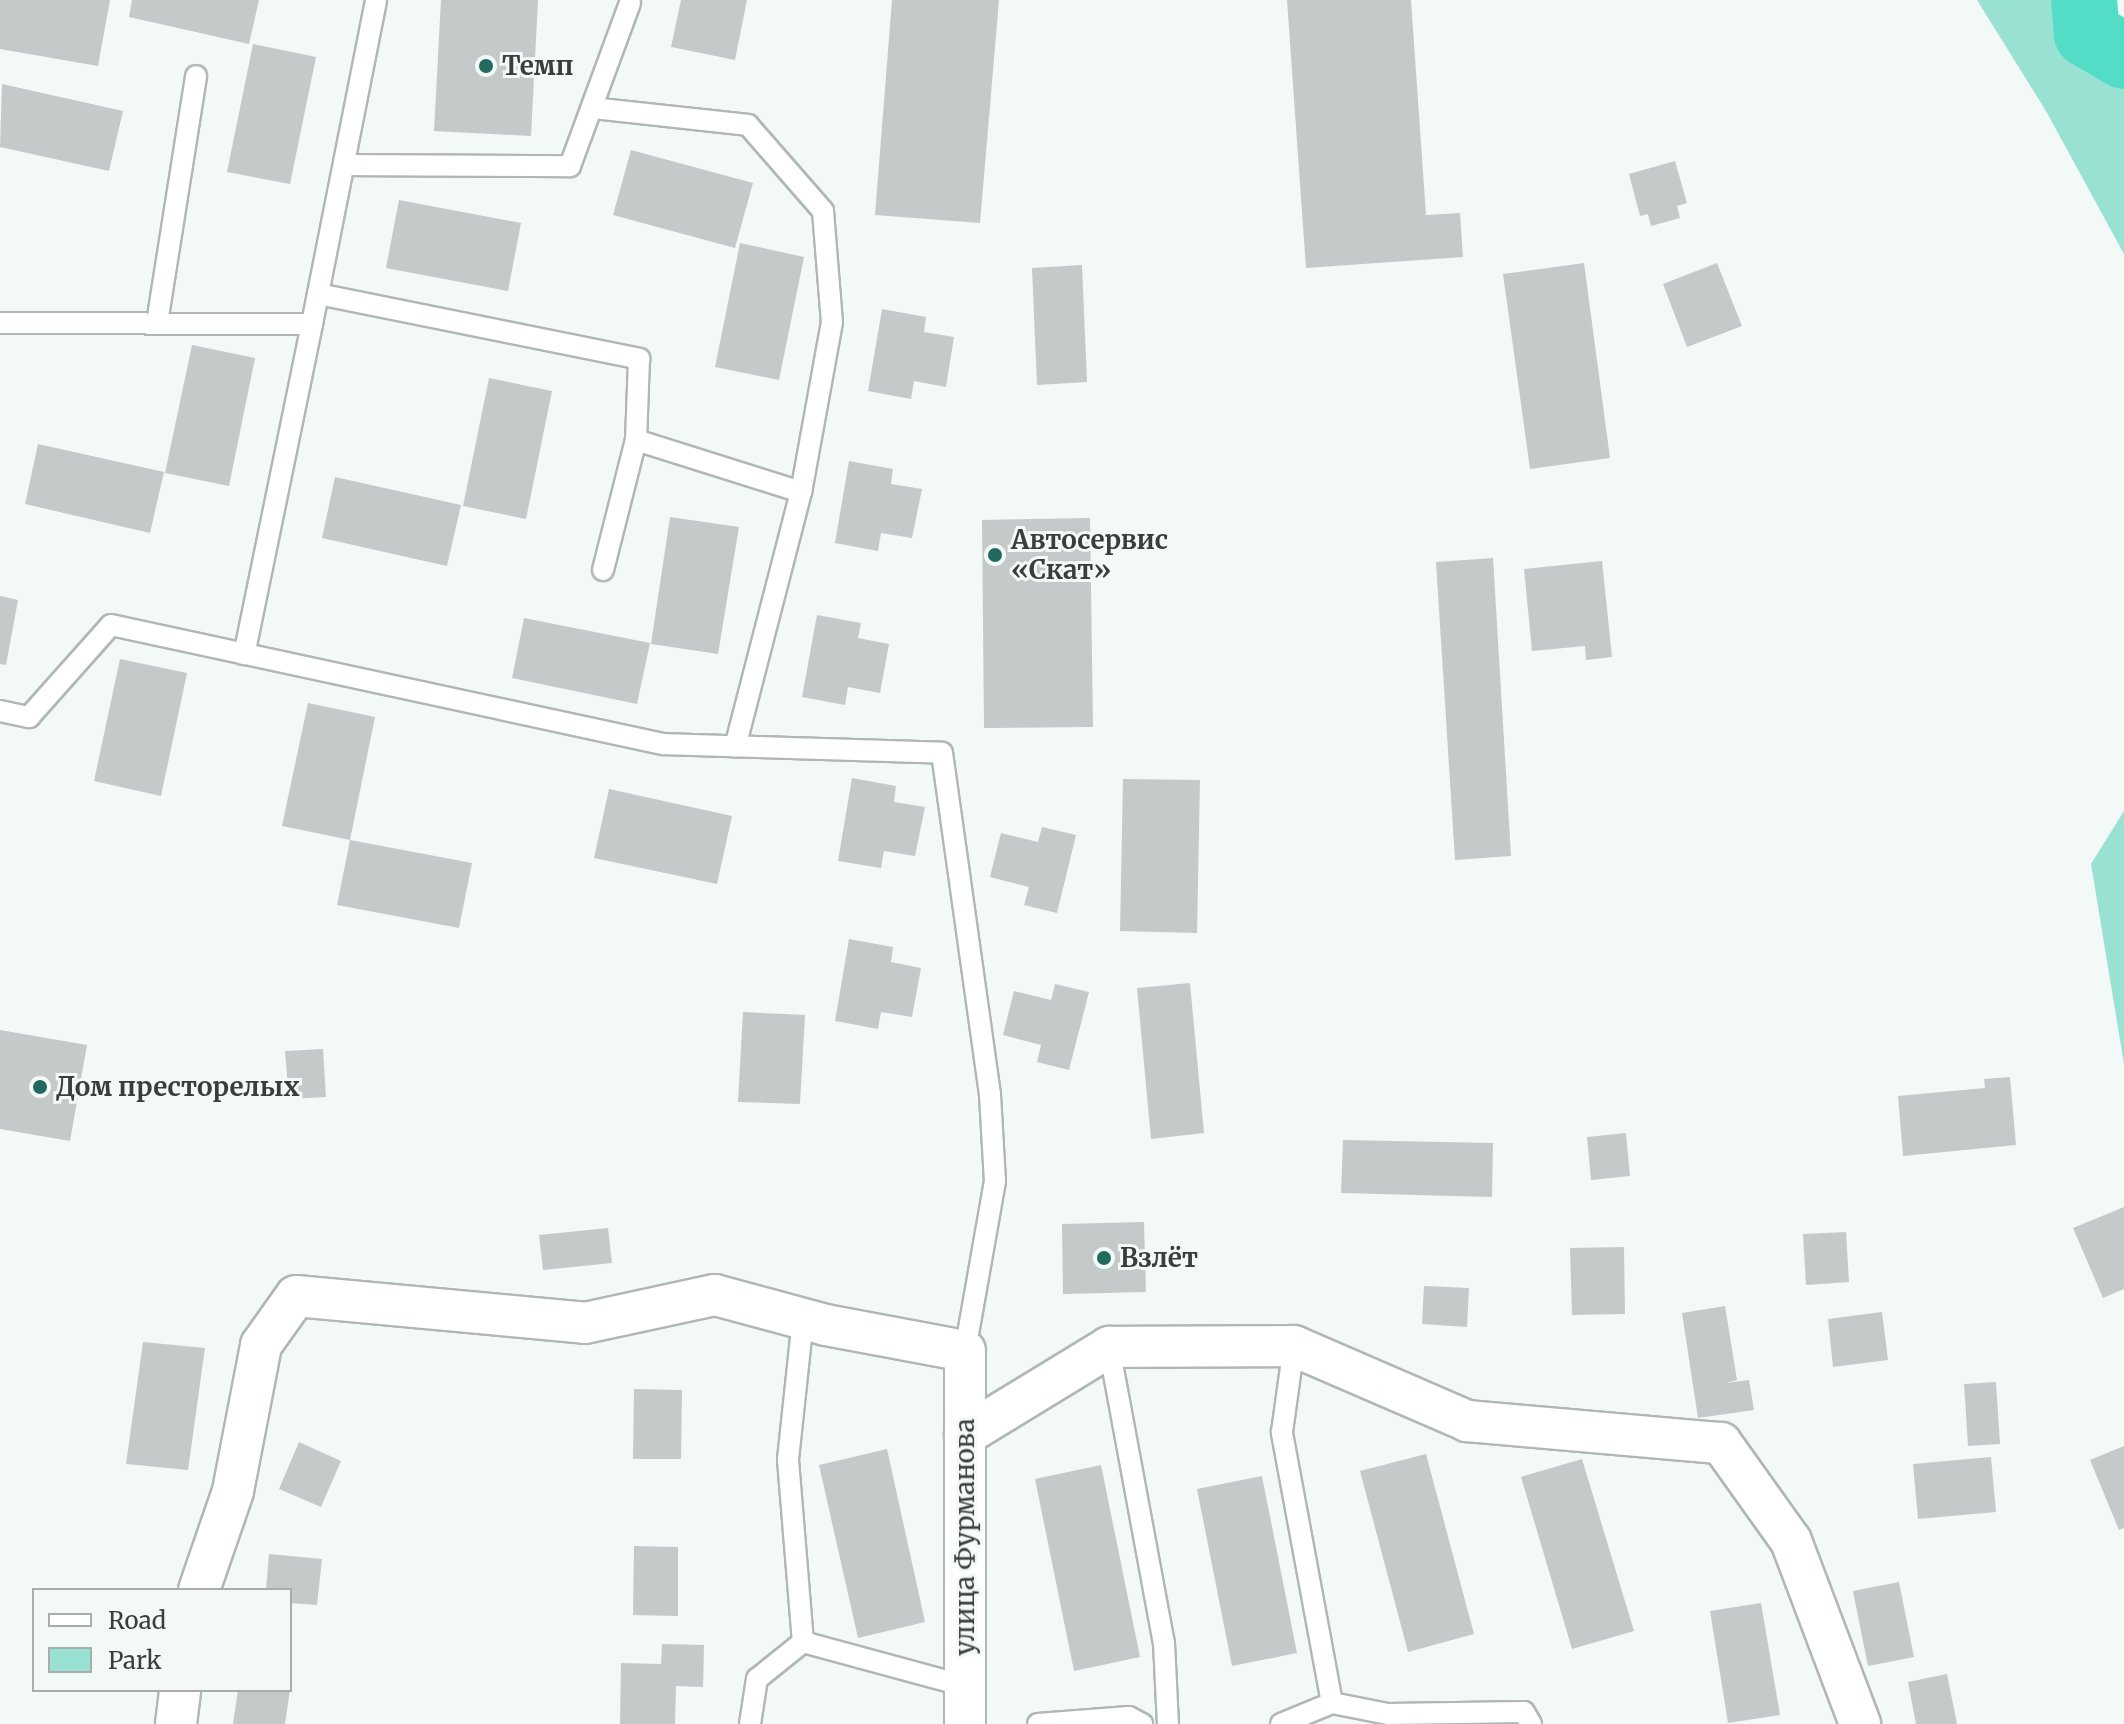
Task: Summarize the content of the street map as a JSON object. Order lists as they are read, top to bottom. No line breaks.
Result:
{"streets":{"street":["улица Фурманова"]},"places":["Темп","Автосервис «Скат»","Дом престорелых","Взлёт"],"legend":["Road","Park"]}
